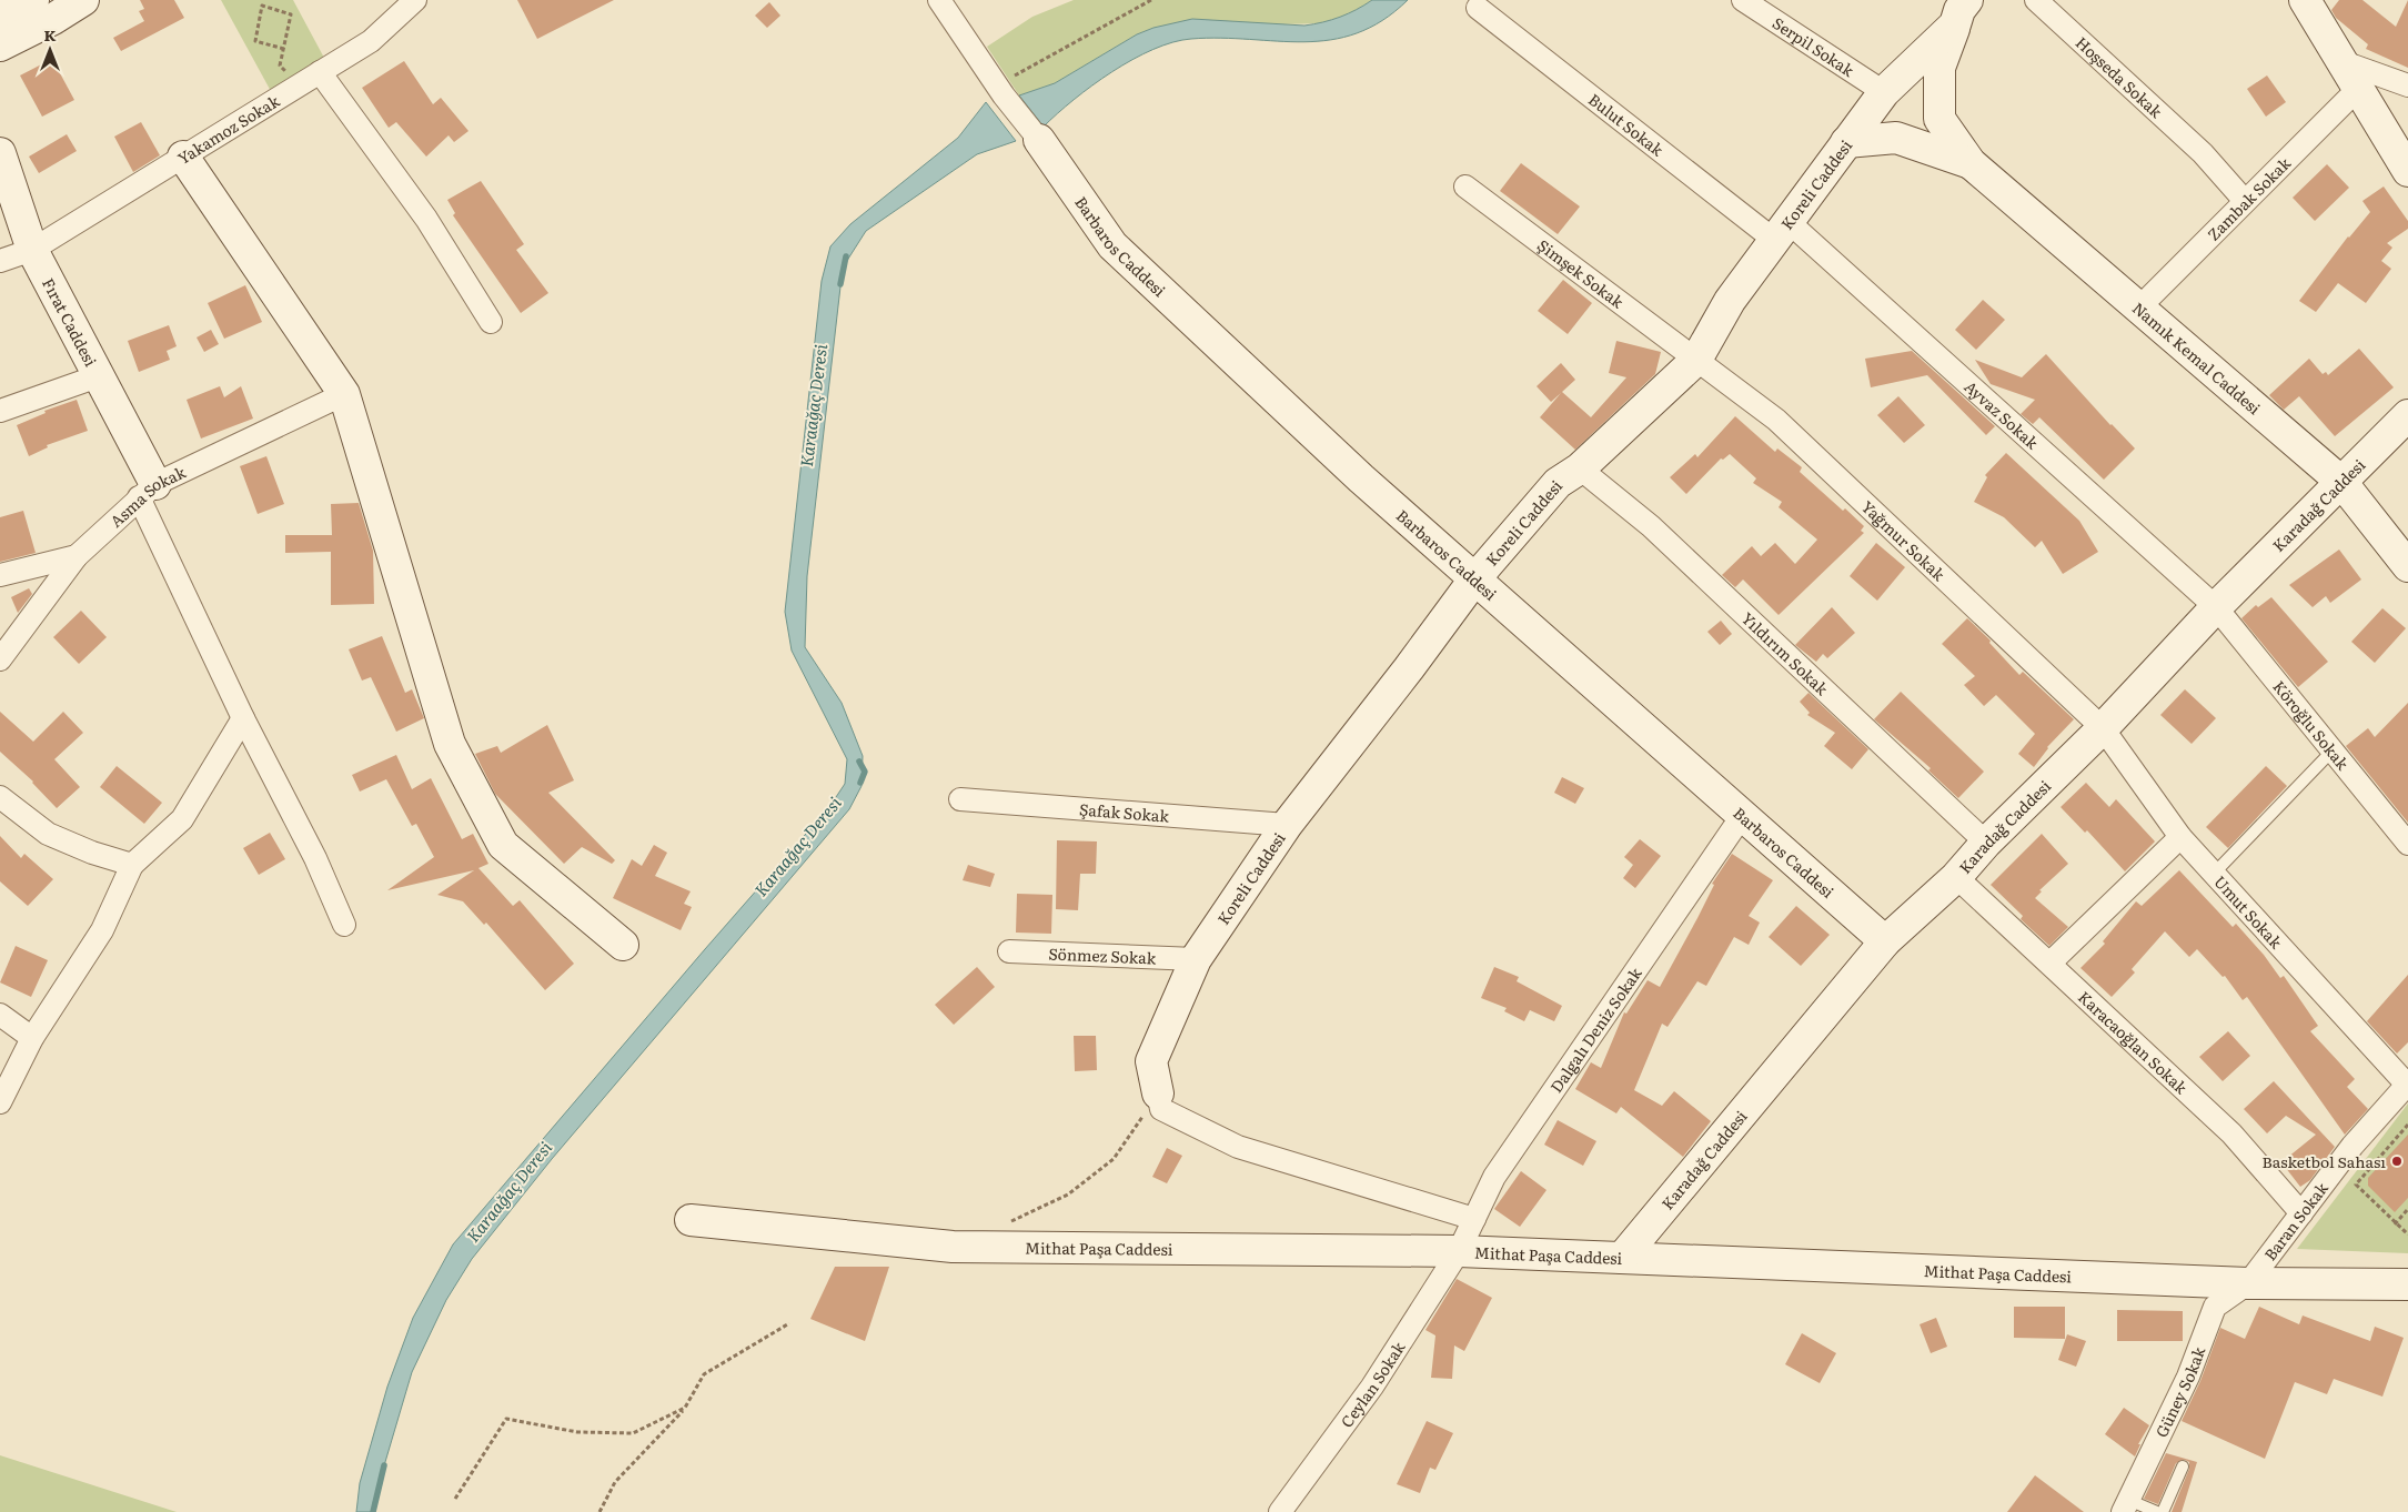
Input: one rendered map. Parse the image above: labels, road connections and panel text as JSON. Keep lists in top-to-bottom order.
{
  "streets": {
    "street": [
      "Serpil Sokak",
      "Hoşseda Sokak",
      "Bulut Sokak",
      "Yakamoz Sokak",
      "Koreli Caddesi",
      "Zambak Sokak",
      "Barbaros Caddesi",
      "Şimşek Sokak",
      "Fırat Caddesi",
      "Namık Kemal Caddesi",
      "Ayvaz Sokak",
      "Asma Sokak",
      "Karadağ Caddesi",
      "Yağmur Sokak",
      "Yıldırım Sokak",
      "Köroğlu Sokak",
      "Şafak Sokak",
      "Umut Sokak",
      "Sönmez Sokak",
      "Dalgalı Deniz Sokak",
      "Karacaoğlan Sokak",
      "Baran Sokak",
      "Mithat Paşa Caddesi",
      "Ceylan Sokak",
      "Güney Sokak"
    ]
  },
  "crossings": [
    ["Serpil Sokak", "Koreli Caddesi"],
    ["Hoşseda Sokak", "Zambak Sokak"],
    ["Bulut Sokak", "Koreli Caddesi"],
    ["Bulut Sokak", "Ayvaz Sokak"],
    ["Yakamoz Sokak", "Fırat Caddesi"],
    ["Koreli Caddesi", "Barbaros Caddesi"],
    ["Koreli Caddesi", "Şimşek Sokak"],
    ["Koreli Caddesi", "Ayvaz Sokak"],
    ["Koreli Caddesi", "Yağmur Sokak"],
    ["Koreli Caddesi", "Yıldırım Sokak"],
    ["Koreli Caddesi", "Şafak Sokak"],
    ["Koreli Caddesi", "Sönmez Sokak"],
    ["Zambak Sokak", "Namık Kemal Caddesi"],
    ["Barbaros Caddesi", "Karadağ Caddesi"],
    ["Barbaros Caddesi", "Dalgalı Deniz Sokak"],
    ["Şimşek Sokak", "Yağmur Sokak"],
    ["Fırat Caddesi", "Asma Sokak"],
    ["Namık Kemal Caddesi", "Karadağ Caddesi"],
    ["Ayvaz Sokak", "Karadağ Caddesi"],
    ["Ayvaz Sokak", "Köroğlu Sokak"],
    ["Karadağ Caddesi", "Yağmur Sokak"],
    ["Karadağ Caddesi", "Yıldırım Sokak"],
    ["Karadağ Caddesi", "Köroğlu Sokak"],
    ["Karadağ Caddesi", "Umut Sokak"],
    ["Karadağ Caddesi", "Karacaoğlan Sokak"],
    ["Karadağ Caddesi", "Mithat Paşa Caddesi"],
    ["Yağmur Sokak", "Umut Sokak"],
    ["Umut Sokak", "Baran Sokak"],
    ["Dalgalı Deniz Sokak", "Mithat Paşa Caddesi"],
    ["Dalgalı Deniz Sokak", "Ceylan Sokak"],
    ["Karacaoğlan Sokak", "Baran Sokak"],
    ["Baran Sokak", "Mithat Paşa Caddesi"],
    ["Baran Sokak", "Güney Sokak"],
    ["Mithat Paşa Caddesi", "Ceylan Sokak"],
    ["Mithat Paşa Caddesi", "Güney Sokak"]
  ],
  "water": ["Karaağaç Deresi"],
  "places": ["Basketbol Sahası"],
  "north": "top"
}
